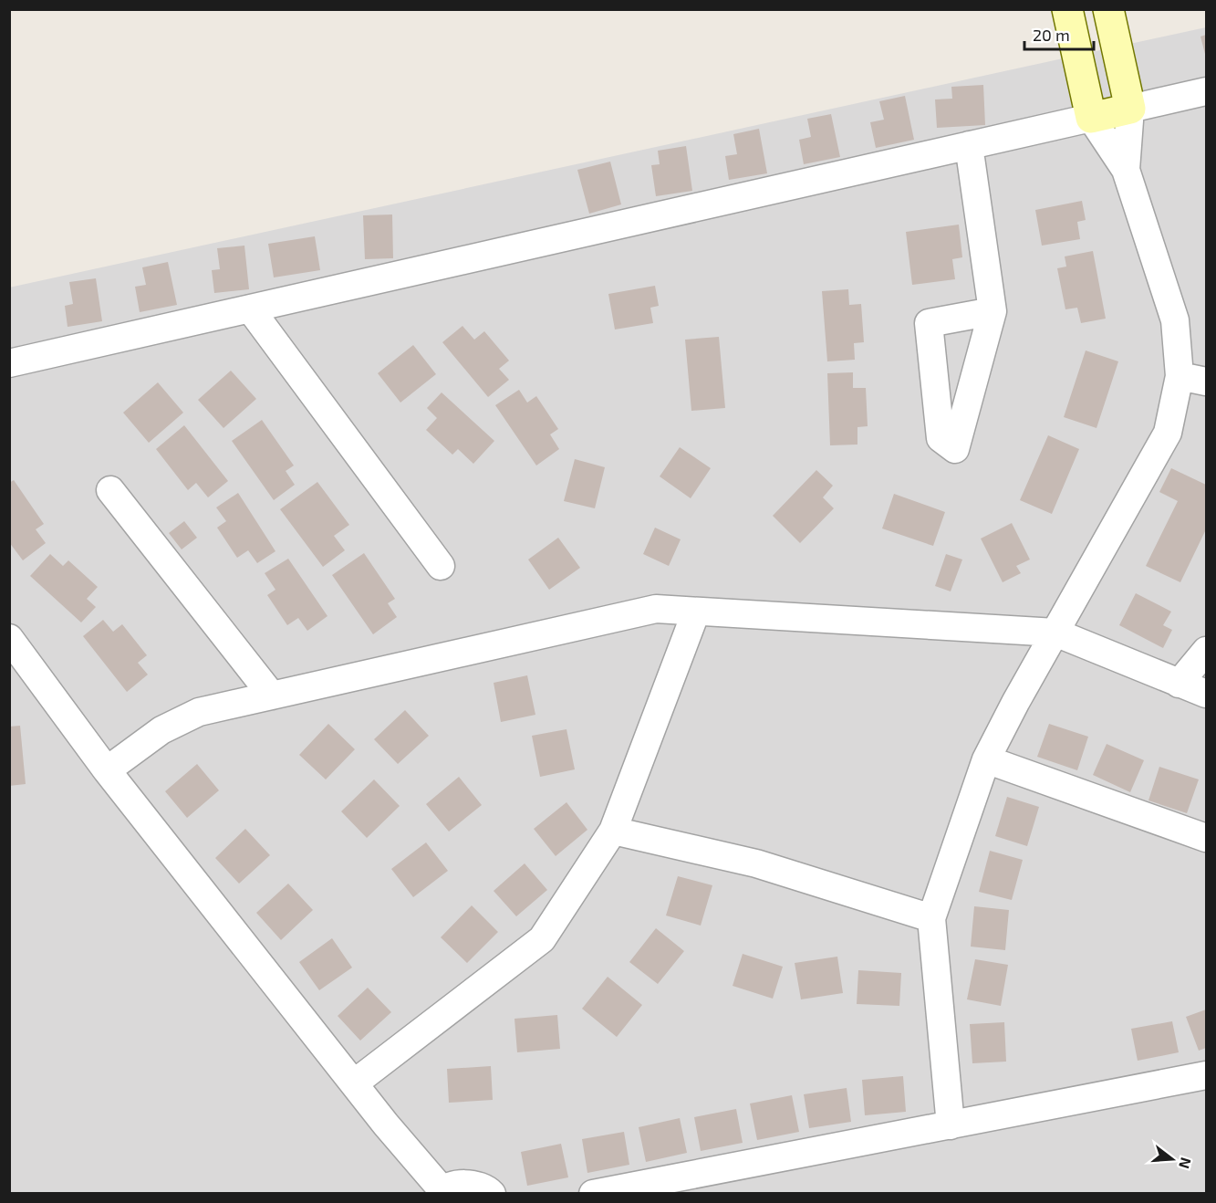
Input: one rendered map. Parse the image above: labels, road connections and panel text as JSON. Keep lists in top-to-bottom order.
{
  "scale_bar": "20 m",
  "north": "right"
}
